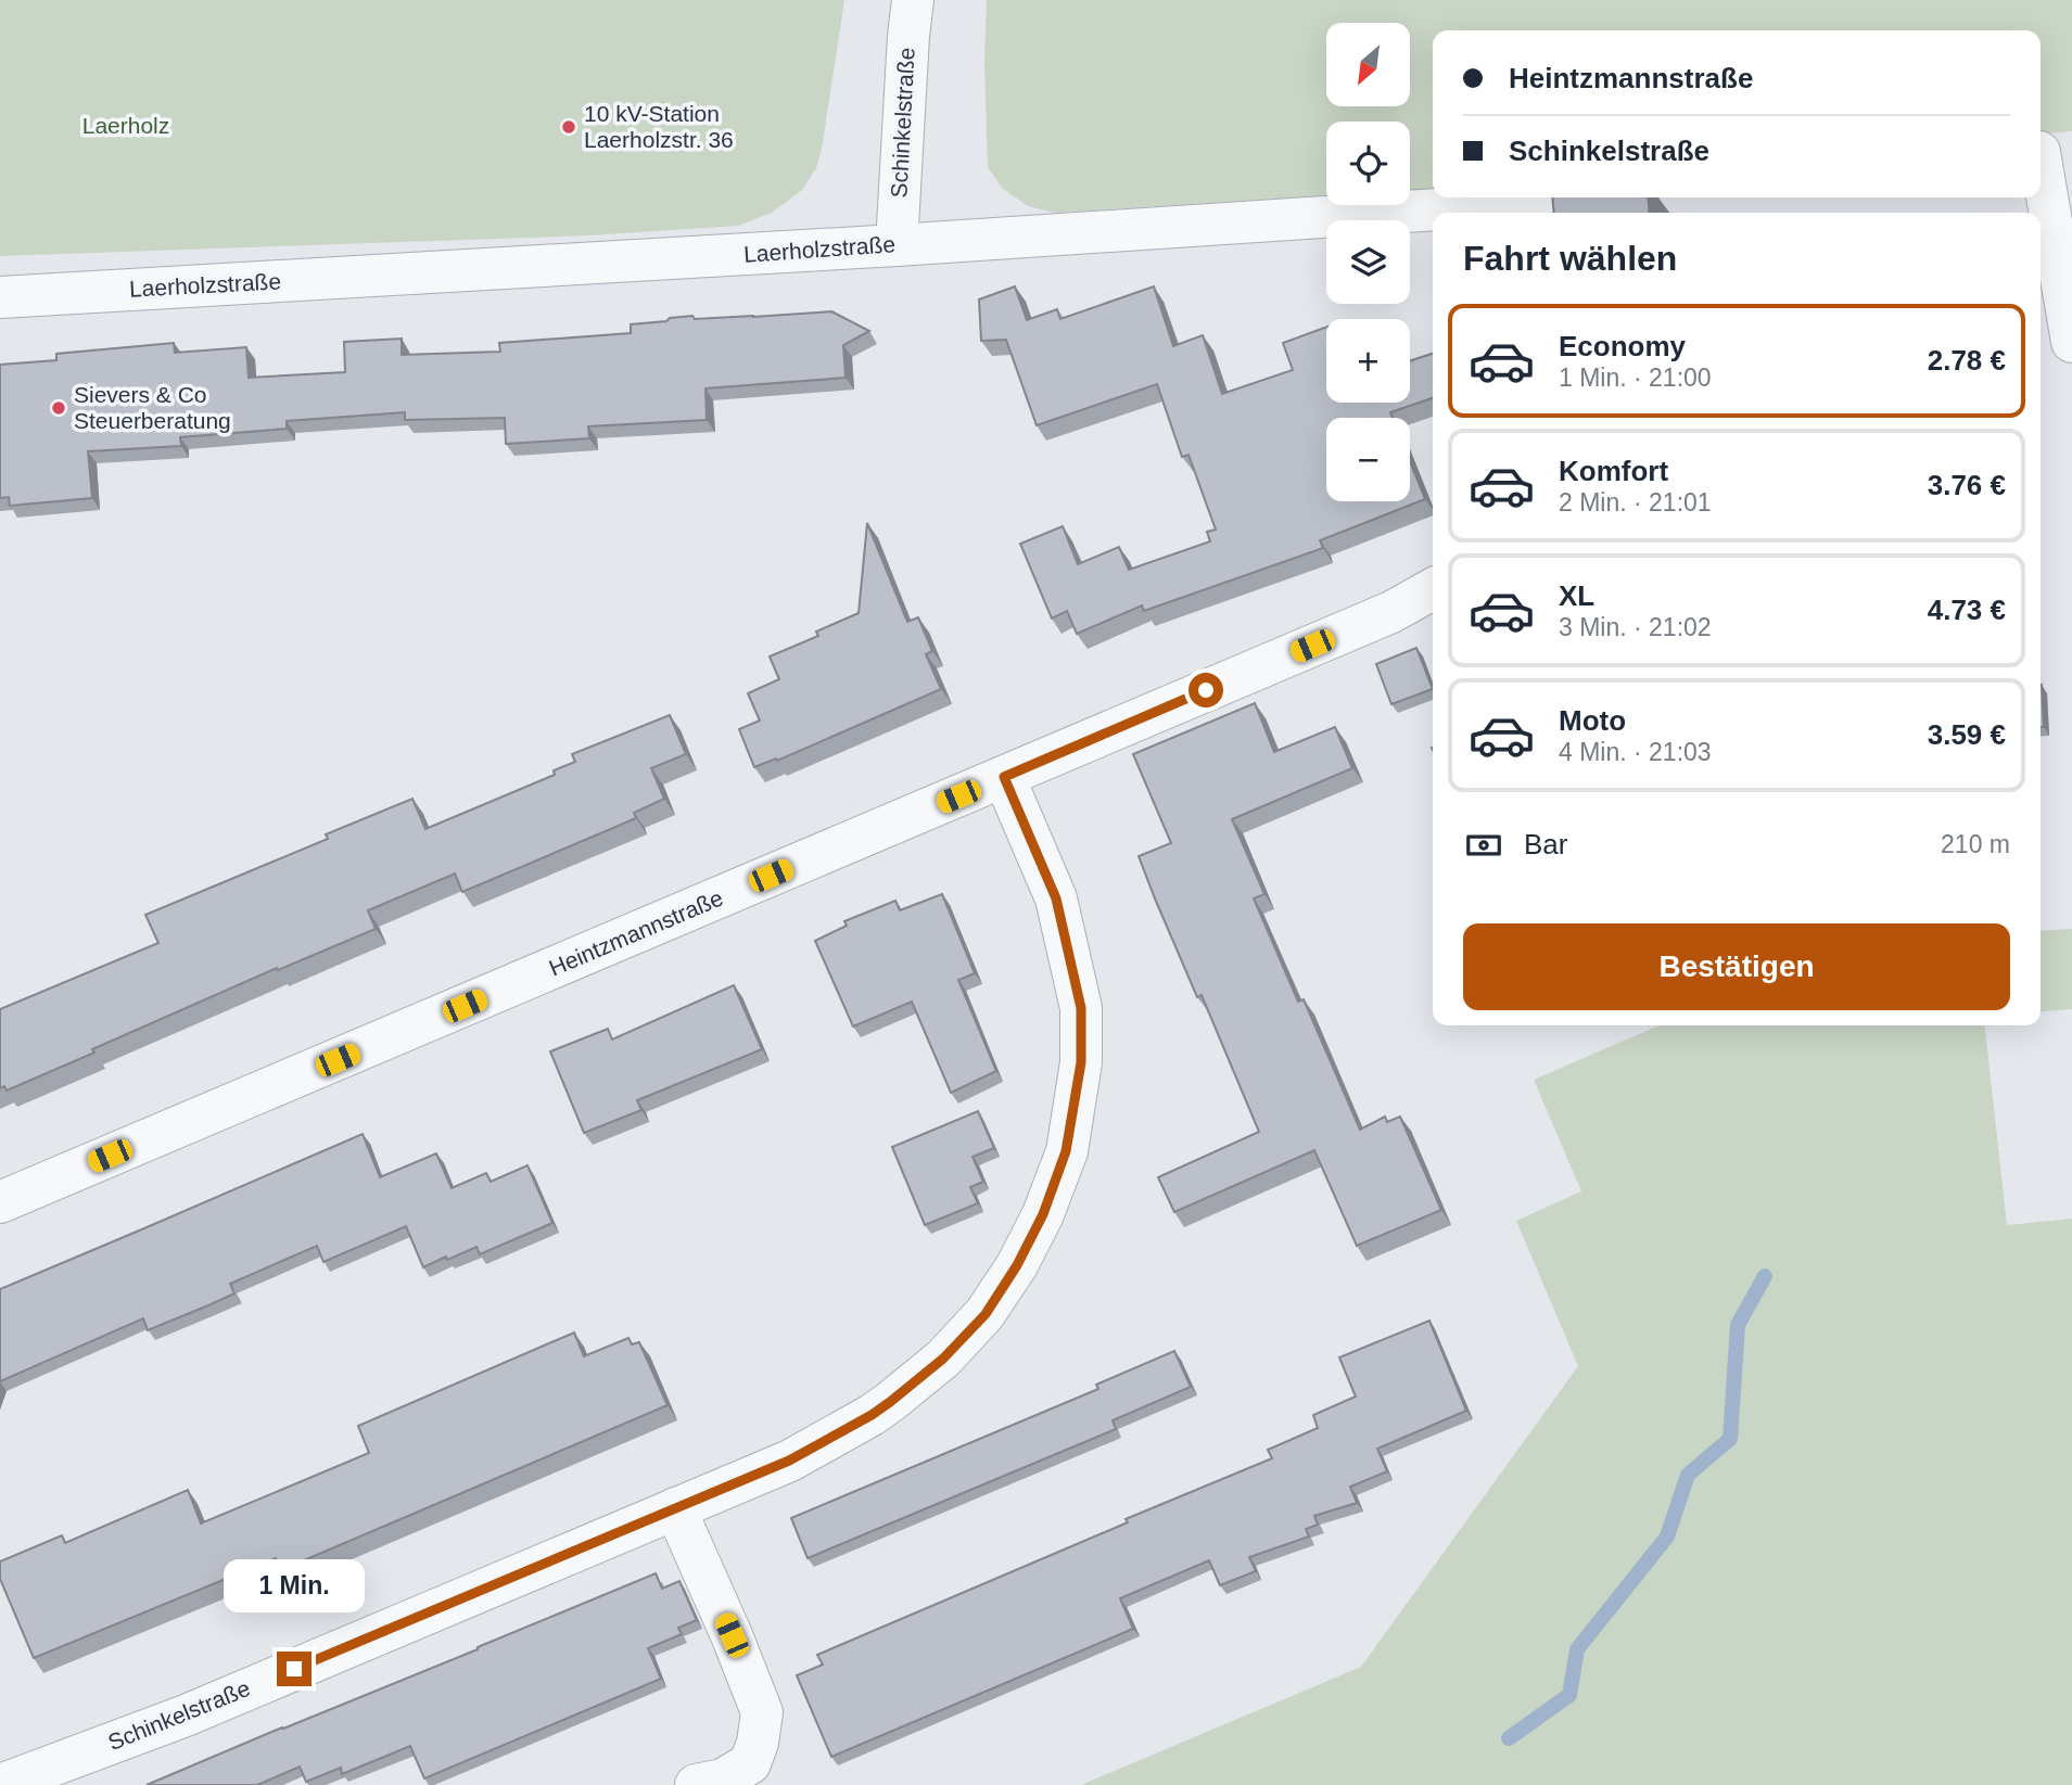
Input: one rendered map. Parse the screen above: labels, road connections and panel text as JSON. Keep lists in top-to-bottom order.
{
  "streets": {
    "street": ["Schinkelstraße", "Laerholzstraße", "Heintzmannstraße"]
  },
  "crossings": [
    ["Schinkelstraße", "Laerholzstraße"],
    ["Schinkelstraße", "Heintzmannstraße"]
  ],
  "parks": ["Laerholz"],
  "places": ["10 kV-Station Laerholzstr. 36", "Sievers & Co Steuerberatung"],
  "north": "bottom left",
  "page": {
    "map_buttons": ["+", "−"],
    "banner": ["Heintzmannstraße", "Schinkelstraße"],
    "heading": "Fahrt wählen",
    "list": [
      {
        "name": "Economy",
        "note": "1 Min. · 21:00",
        "value": "2.78 €"
      },
      {
        "name": "Komfort",
        "note": "2 Min. · 21:01",
        "value": "3.76 €"
      },
      {
        "name": "XL",
        "note": "3 Min. · 21:02",
        "value": "4.73 €"
      },
      {
        "name": "Moto",
        "note": "4 Min. · 21:03",
        "value": "3.59 €"
      }
    ],
    "pay": ["Bar", "210 m"],
    "buttons": "Bestätigen",
    "bubble": "1 Min."
  }
}
